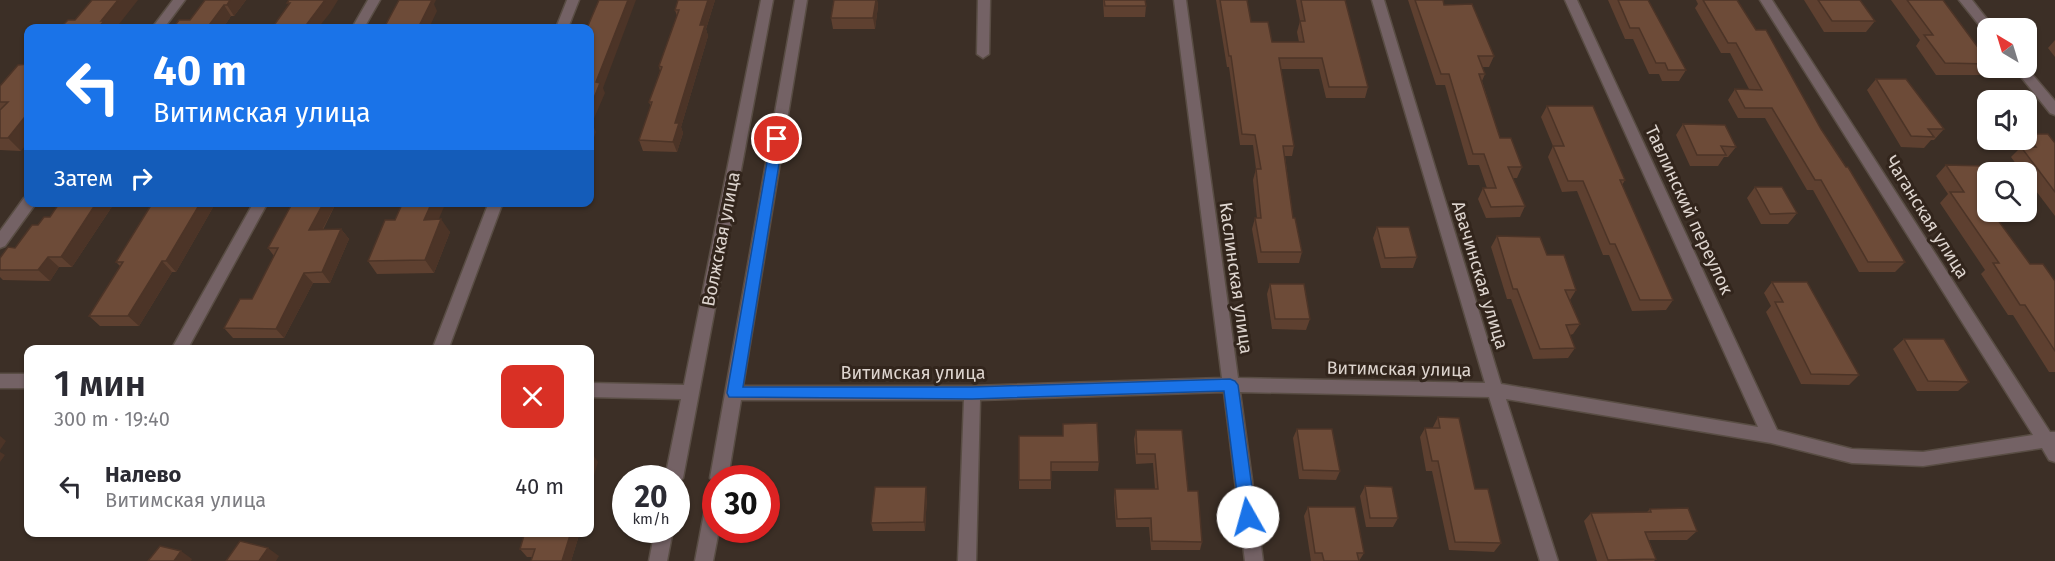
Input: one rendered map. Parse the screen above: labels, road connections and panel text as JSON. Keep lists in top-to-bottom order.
{
  "streets": {
    "street": [
      "Тавлинский переулок",
      "Чаганская улица",
      "Волжская улица",
      "Авачинская улица",
      "Каслинская улица",
      "Витимская улица"
    ]
  },
  "crossings": [
    ["Тавлинский переулок", "Витимская улица"],
    ["Чаганская улица", "Витимская улица"],
    ["Волжская улица", "Витимская улица"],
    ["Авачинская улица", "Витимская улица"],
    ["Каслинская улица", "Витимская улица"]
  ],
  "north": "top left",
  "page": {
    "turn": ["40 m", "Витимская улица"],
    "then": "Затем",
    "heading": ["1 мин", "300 m · 19:40"],
    "list": [
      {
        "name": "Налево",
        "note": "Витимская улица",
        "value": "40 m"
      }
    ],
    "speed": "20 km/h",
    "limit": "30"
  }
}
